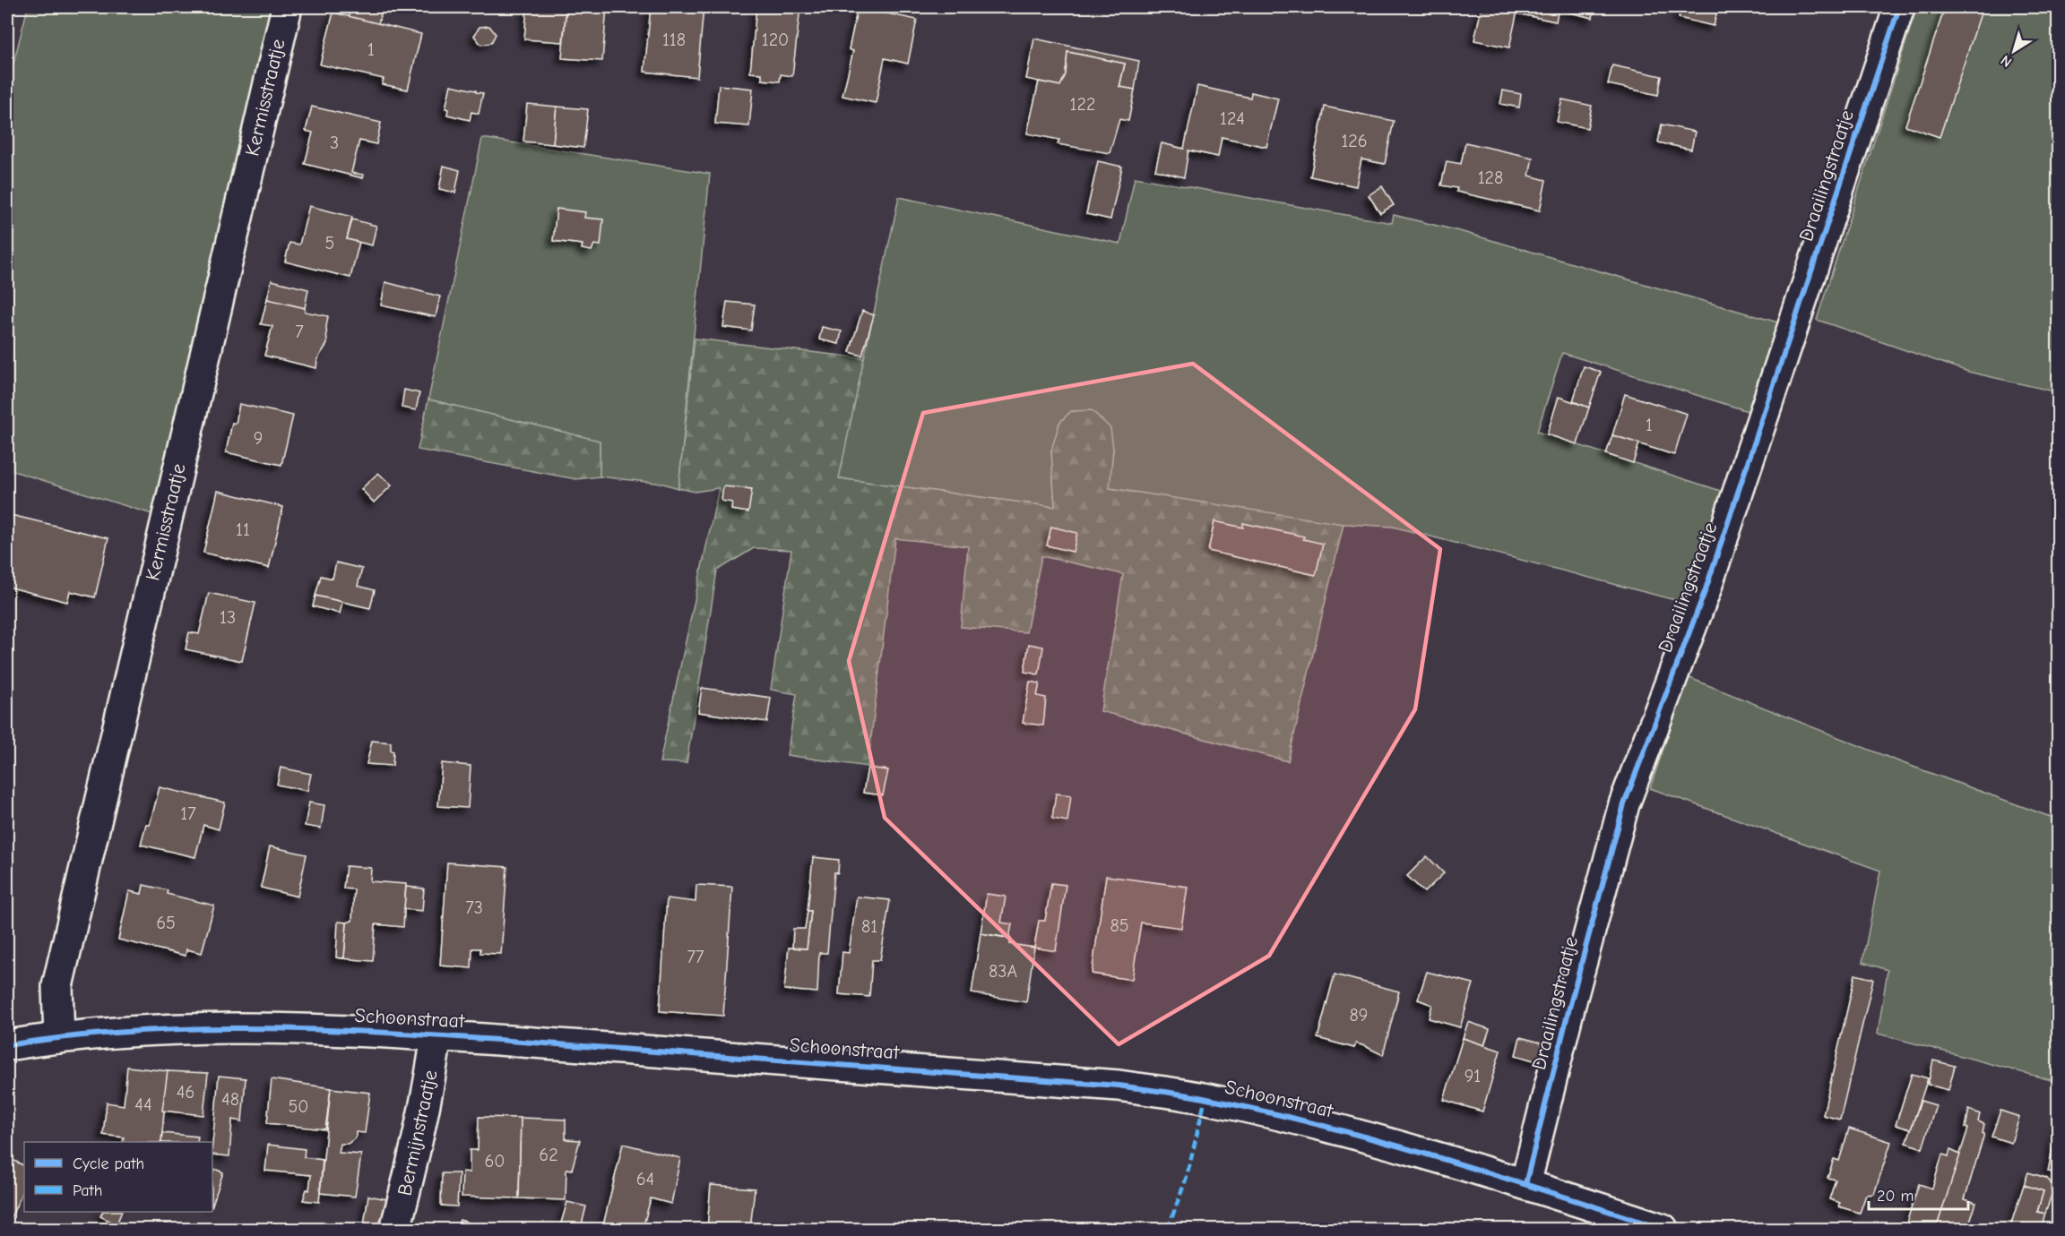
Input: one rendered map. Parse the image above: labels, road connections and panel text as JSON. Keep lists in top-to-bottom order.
{
  "streets": {
    "street": [
      "Kermisstraatje",
      "Draailingstraatje",
      "Schoonstraat",
      "Bermijnstraatje"
    ]
  },
  "crossings": [
    ["Kermisstraatje", "Schoonstraat"],
    ["Draailingstraatje", "Schoonstraat"],
    ["Schoonstraat", "Bermijnstraatje"]
  ],
  "house_numbers": [
    "118",
    "120",
    "1",
    "122",
    "124",
    "126",
    "3",
    "128",
    "5",
    "7",
    "1",
    "9",
    "11",
    "13",
    "17",
    "73",
    "65",
    "85",
    "81",
    "77",
    "83A",
    "89",
    "91",
    "46",
    "48",
    "44",
    "50",
    "62",
    "60",
    "64"
  ],
  "legend": ["Cycle path", "Path"],
  "scale_bar": "20 m",
  "north": "bottom left"
}
